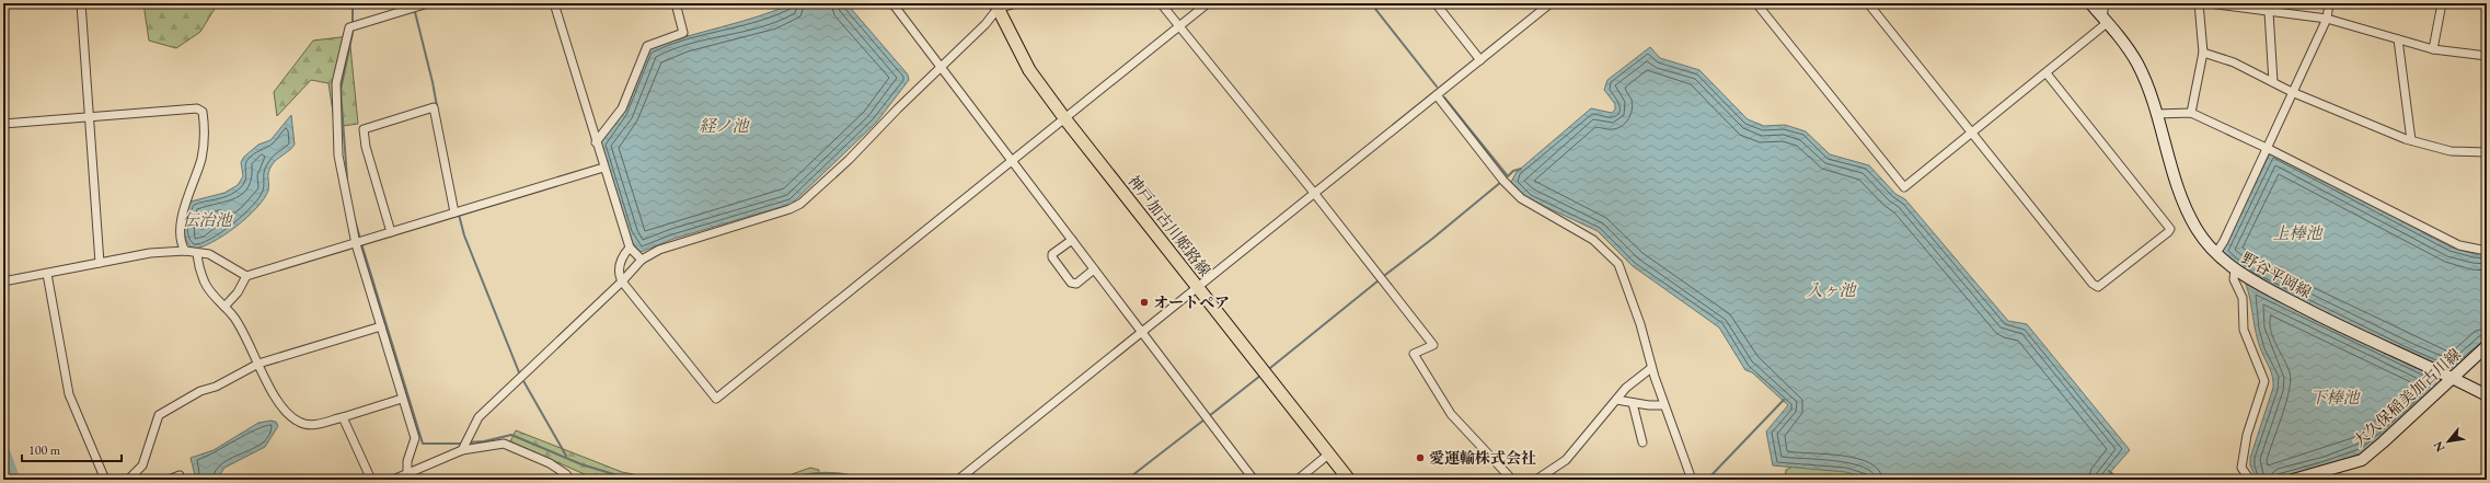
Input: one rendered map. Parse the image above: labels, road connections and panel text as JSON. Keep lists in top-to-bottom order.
{
  "streets": {
    "main road": ["神戸加古川姫路線", "野谷平岡線", "大久保稲美加古川線"]
  },
  "crossings": [
    ["野谷平岡線", "大久保稲美加古川線"]
  ],
  "water": [
    "経ノ池",
    "伝治池",
    "上棒池",
    "入ヶ池",
    "下棒池"
  ],
  "places": ["オートペア", "愛運輸株式会社"],
  "scale_bar": "100 m",
  "north": "bottom left"
}
